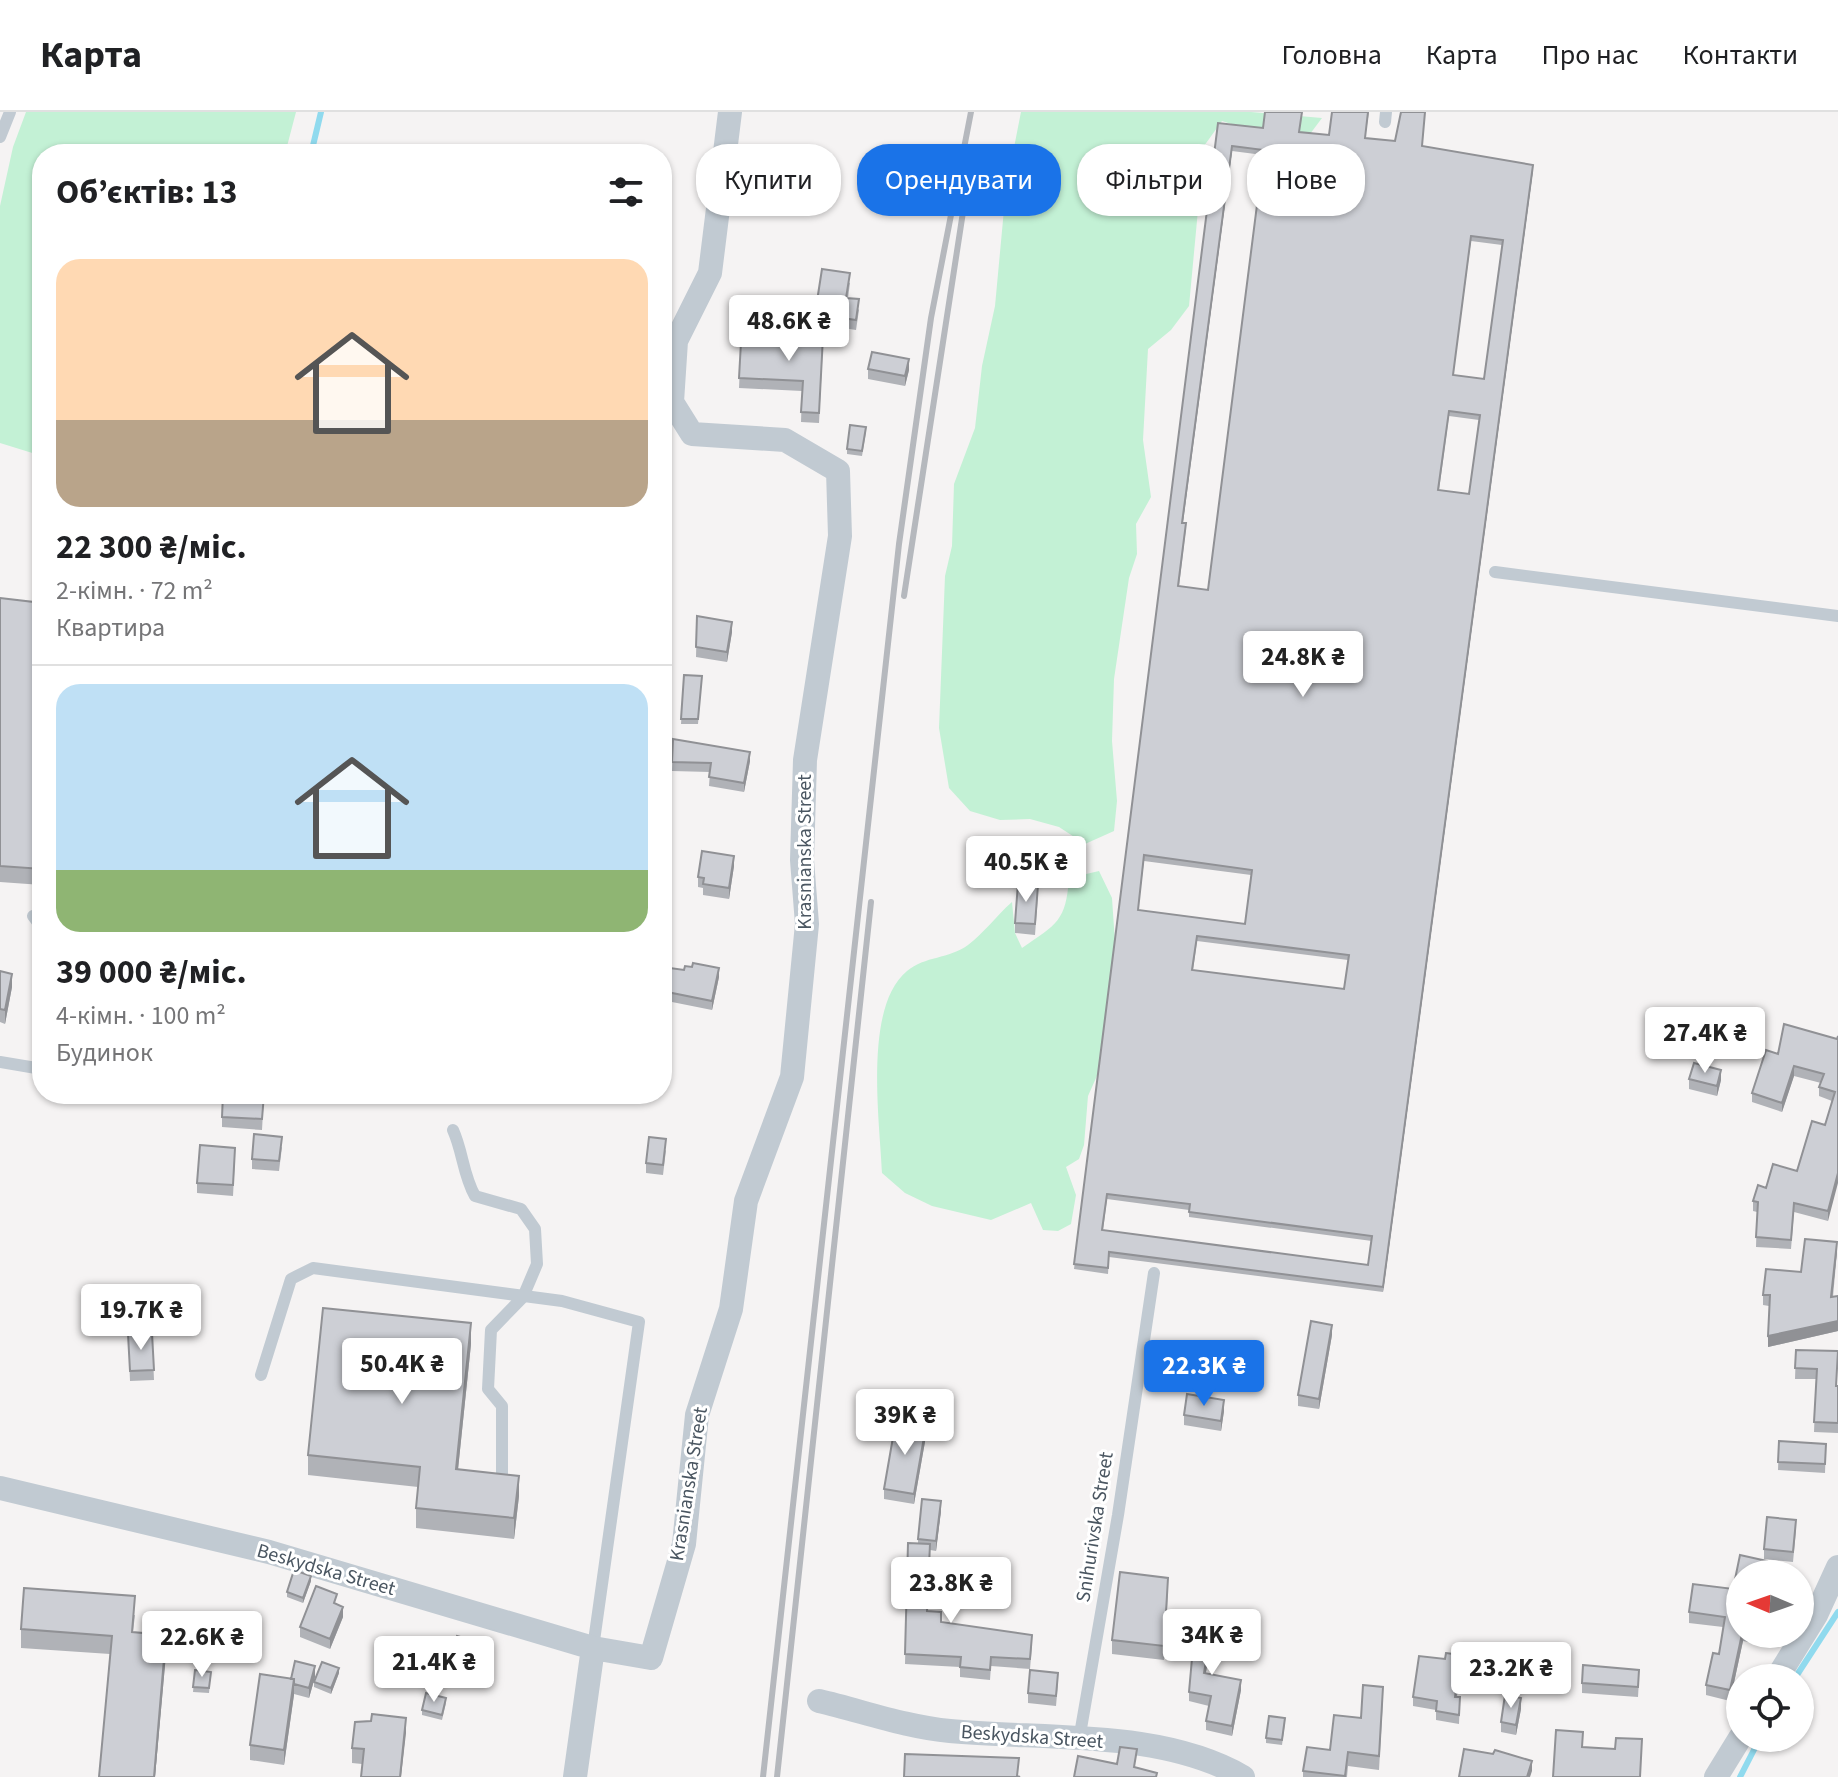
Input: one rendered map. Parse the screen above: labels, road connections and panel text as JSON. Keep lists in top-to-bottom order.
{
  "streets": {
    "street": ["Krasnianska Street", "Beskydska Street"],
    "lane": ["Snihurivska Street"]
  },
  "crossings": [
    ["Krasnianska Street", "Beskydska Street"],
    ["Snihurivska Street", "Beskydska Street"]
  ],
  "north": "left",
  "page": {
    "header": "Карта",
    "nav": [
      "Головна",
      "Карта",
      "Про нас",
      "Контакти"
    ],
    "chip": [
      "Купити",
      "Орендувати",
      "Фільтри",
      "Нове"
    ],
    "heading": "Об’єктів: 13",
    "list": [
      {
        "name": "22 300 ₴/міс.",
        "note": "2-кімн. · 72 m² · Квартира"
      },
      {
        "name": "39 000 ₴/міс.",
        "note": "4-кімн. · 100 m² · Будинок"
      }
    ],
    "price": [
      "48.6K ₴",
      "24.8K ₴",
      "40.5K ₴",
      "27.4K ₴",
      "19.7K ₴",
      "50.4K ₴",
      "22.3K ₴",
      "39K ₴",
      "23.8K ₴",
      "34K ₴",
      "22.6K ₴",
      "21.4K ₴",
      "23.2K ₴"
    ]
  }
}
